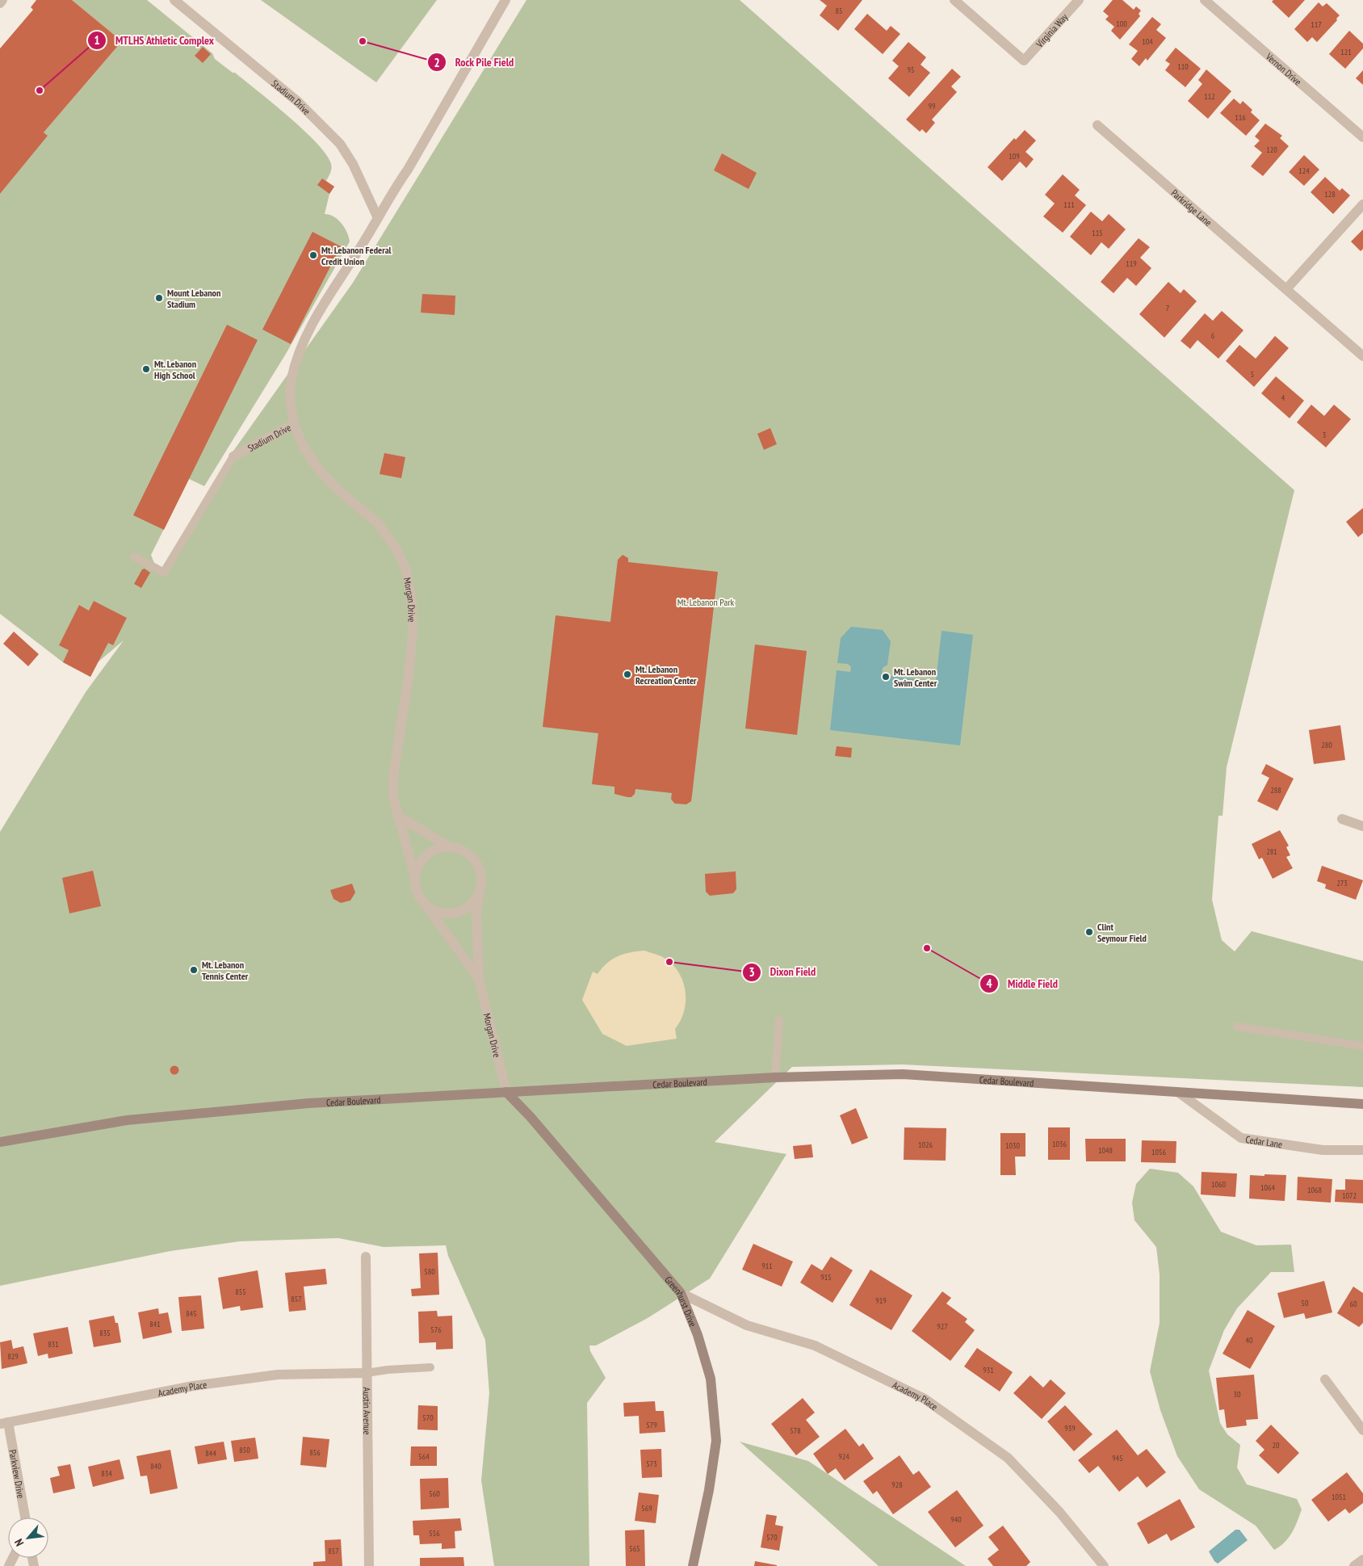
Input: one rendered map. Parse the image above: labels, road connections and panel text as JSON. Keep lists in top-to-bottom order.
{
  "streets": {
    "street": [
      "Virginia Way",
      "Vernon Drive",
      "Stadium Drive",
      "Parkridge Lane",
      "Morgan Drive",
      "Cedar Boulevard",
      "Cedar Lane",
      "Greenhurst Drive",
      "Academy Place",
      "Austin Avenue",
      "Parkview Drive"
    ]
  },
  "crossings": [
    ["Stadium Drive", "Morgan Drive"],
    ["Morgan Drive", "Cedar Boulevard"],
    ["Morgan Drive", "Greenhurst Drive"],
    ["Cedar Boulevard", "Cedar Lane"],
    ["Cedar Boulevard", "Greenhurst Drive"],
    ["Greenhurst Drive", "Academy Place"],
    ["Academy Place", "Austin Avenue"],
    ["Academy Place", "Parkview Drive"]
  ],
  "parks": ["Mt. Lebanon Park"],
  "places": [
    "Rock Pile Field",
    "MTLHS Athletic Complex",
    "Mt. Lebanon Federal Credit Union",
    "Mount Lebanon Stadium",
    "Mt. Lebanon High School",
    "Mt. Lebanon Recreation Center",
    "Mt. Lebanon Swim Center",
    "Clint Seymour Field",
    "Middle Field",
    "Dixon Field",
    "Mt. Lebanon Tennis Center"
  ],
  "house_numbers": [
    "85",
    "100",
    "117",
    "104",
    "121",
    "110",
    "95",
    "112",
    "99",
    "116",
    "120",
    "109",
    "124",
    "128",
    "111",
    "115",
    "119",
    "7",
    "6",
    "5",
    "4",
    "3",
    "280",
    "288",
    "281",
    "273",
    "1036",
    "1026",
    "1030",
    "1048",
    "1056",
    "1060",
    "1064",
    "1068",
    "1072",
    "911",
    "580",
    "915",
    "855",
    "857",
    "919",
    "50",
    "60",
    "845",
    "841",
    "927",
    "576",
    "835",
    "40",
    "831",
    "829",
    "931",
    "30",
    "570",
    "579",
    "939",
    "578",
    "20",
    "850",
    "856",
    "844",
    "564",
    "924",
    "945",
    "573",
    "840",
    "834",
    "928",
    "560",
    "1051",
    "569",
    "940",
    "556",
    "570",
    "565",
    "857"
  ],
  "north": "bottom left"
}
